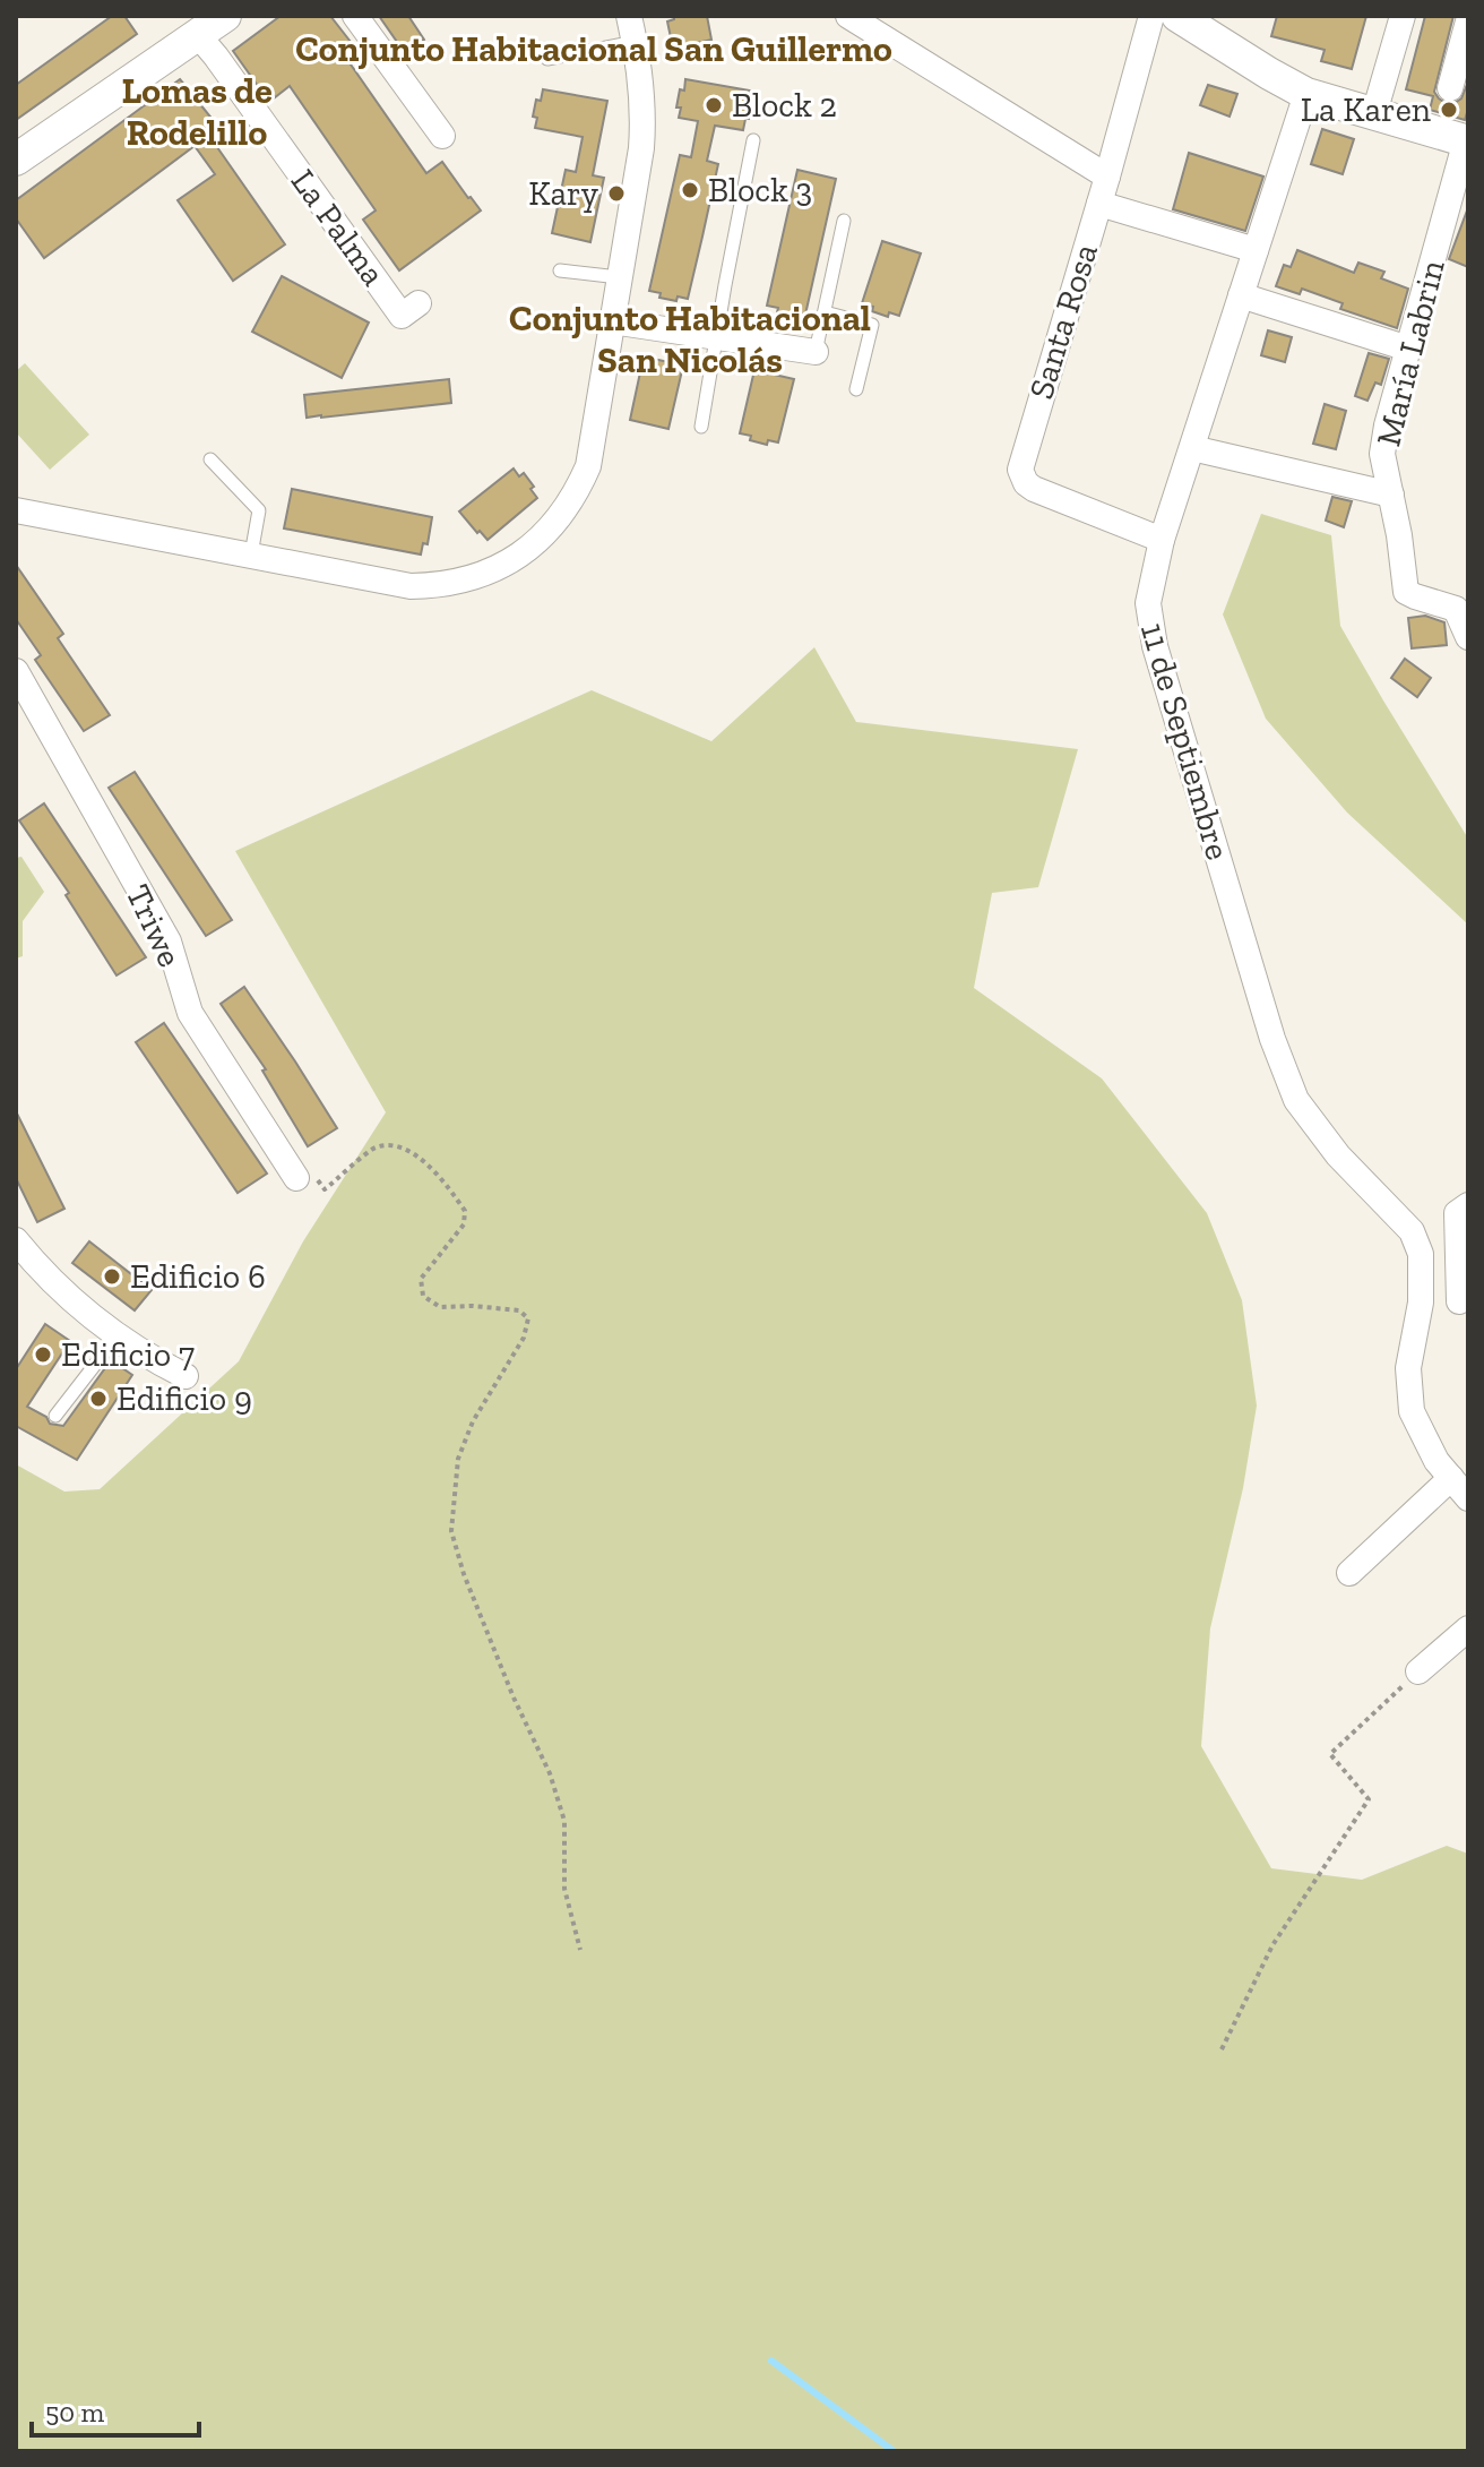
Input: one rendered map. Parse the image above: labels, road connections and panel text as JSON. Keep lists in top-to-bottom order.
{
  "streets": {
    "street": [
      "La Palma",
      "Santa Rosa",
      "María Labrin",
      "11 de Septiembre",
      "Triwe"
    ]
  },
  "crossings": [
    ["Santa Rosa", "11 de Septiembre"]
  ],
  "districts": ["Conjunto Habitacional San Guillermo", "Lomas de Rodelillo", "Conjunto Habitacional San Nicolás"],
  "places": [
    "Block 2",
    "La Karen",
    "Block 3",
    "Kary",
    "Edificio 6",
    "Edificio 7",
    "Edificio 9"
  ],
  "scale_bar": "50 m"
}
